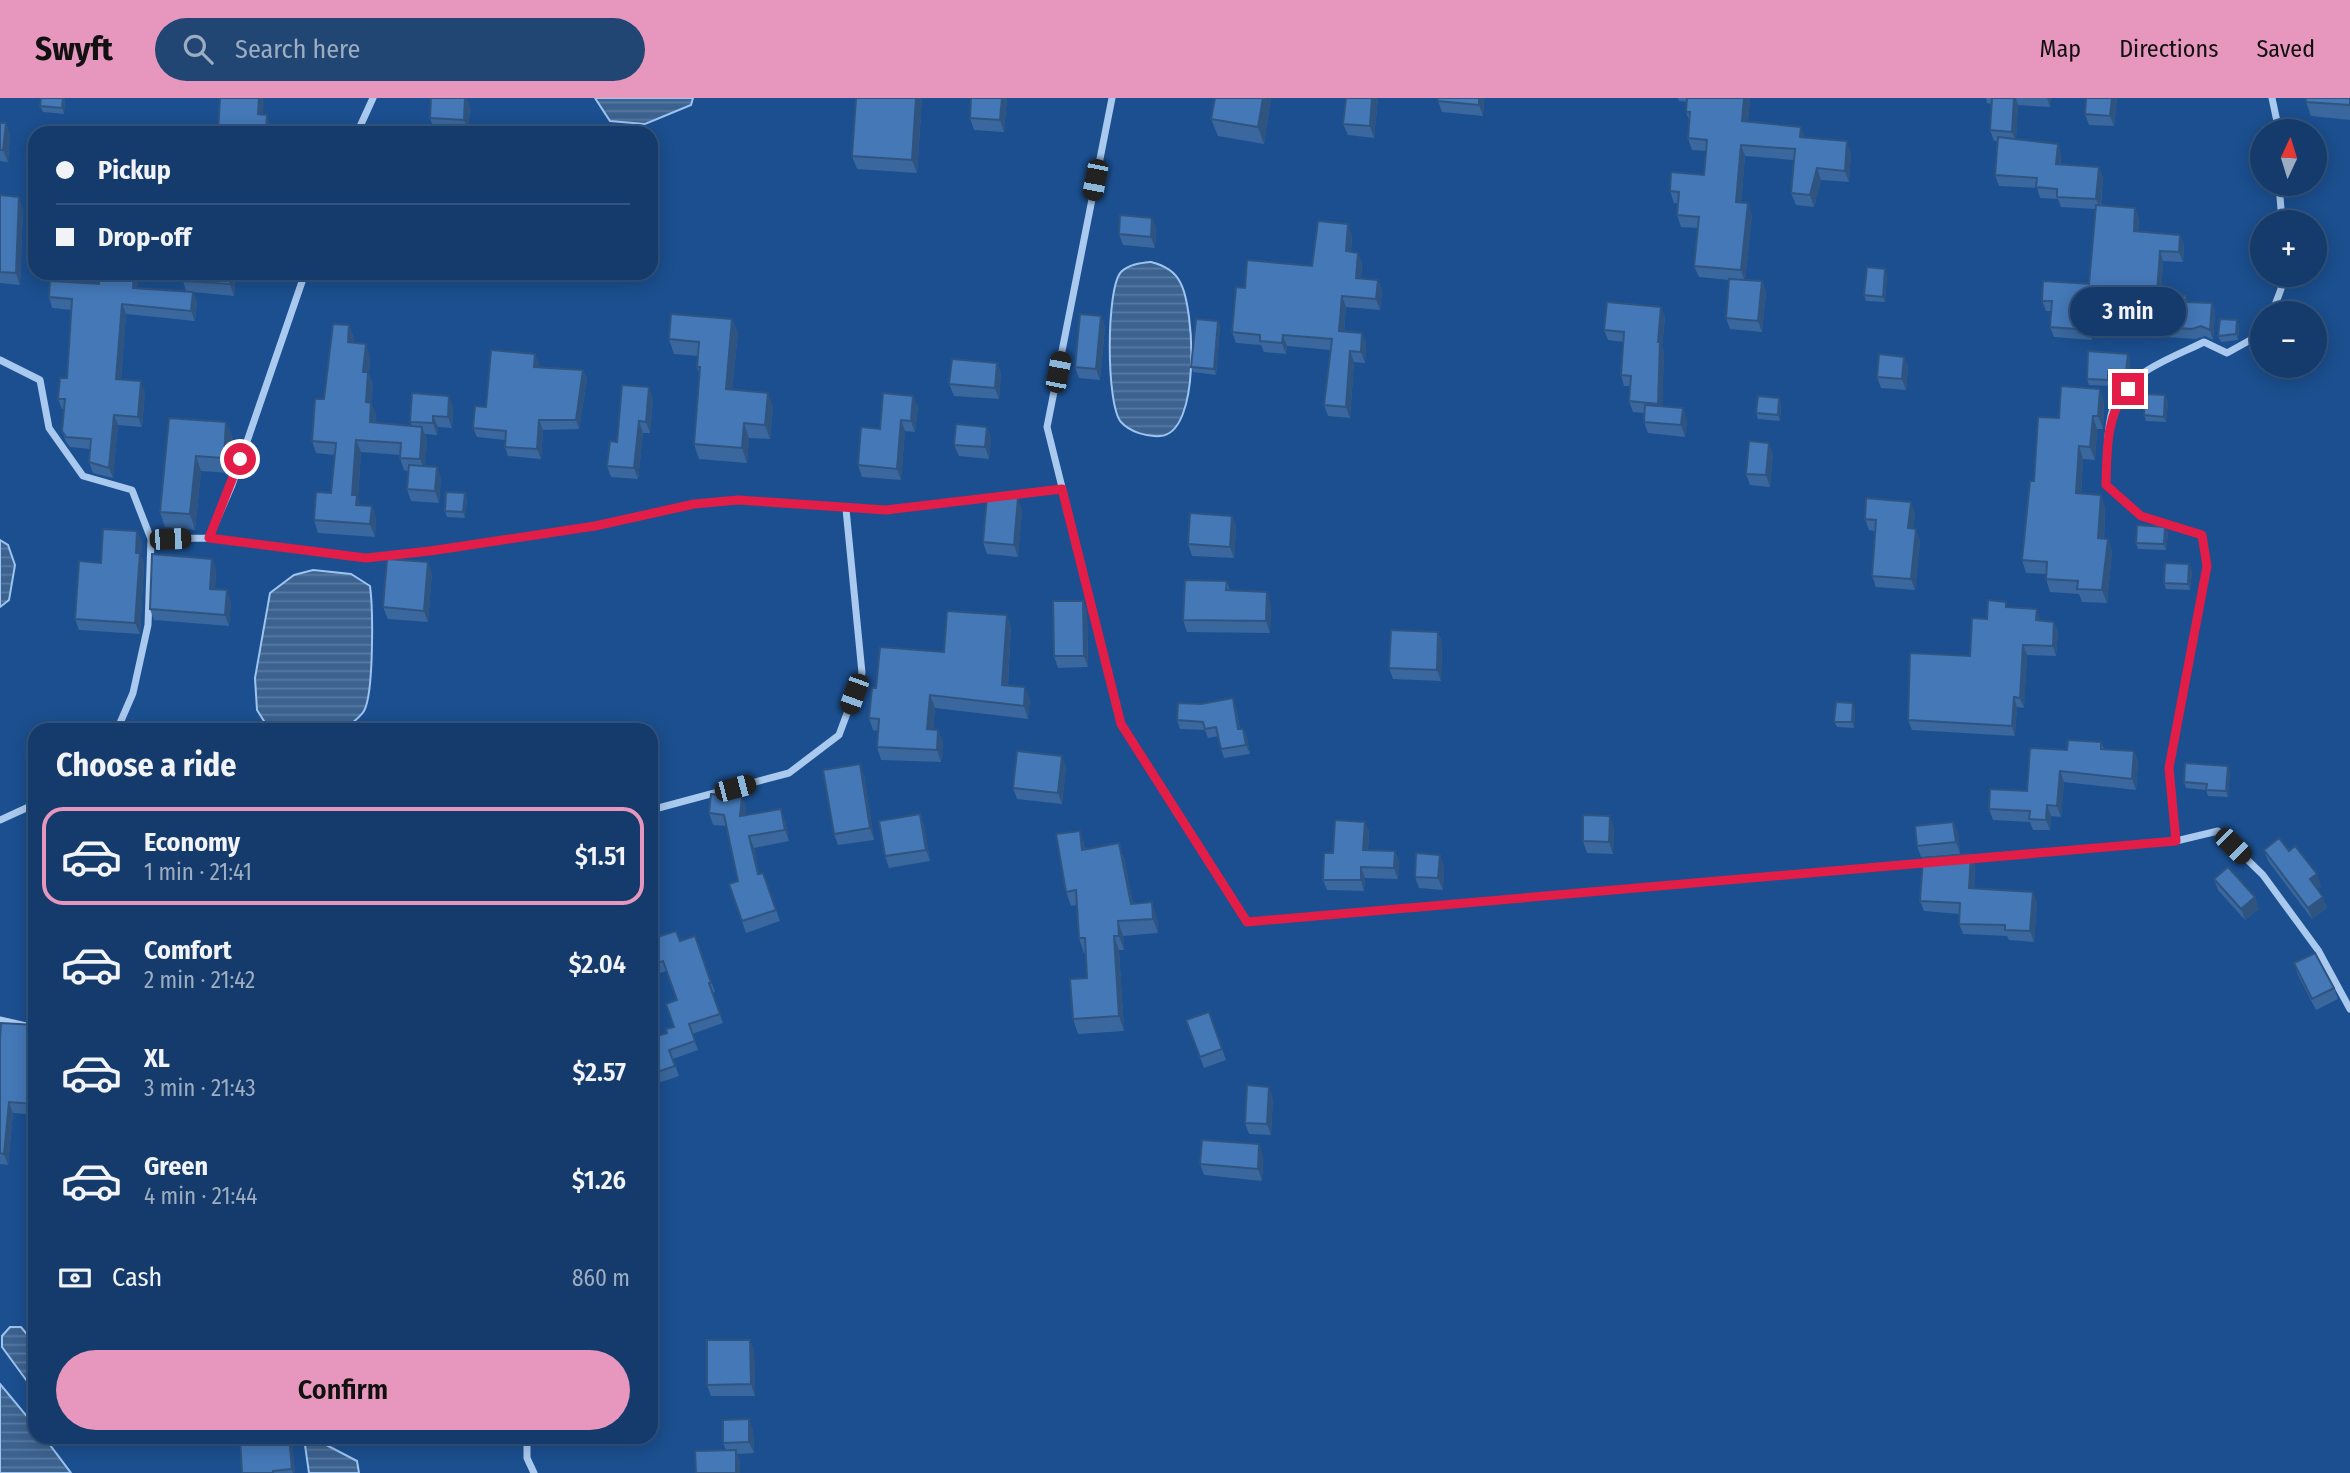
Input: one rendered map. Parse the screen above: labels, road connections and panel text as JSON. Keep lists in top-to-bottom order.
{
  "north": "top",
  "page": {
    "header": "Swyft",
    "search": "Search here",
    "nav": ["Map", "Directions", "Saved"],
    "map_buttons": ["+", "−"],
    "banner": ["Pickup", "Drop-off"],
    "bubble": "3 min",
    "heading": "Choose a ride",
    "list": [
      {
        "name": "Economy",
        "note": "1 min · 21:41",
        "value": "$1.51"
      },
      {
        "name": "Comfort",
        "note": "2 min · 21:42",
        "value": "$2.04"
      },
      {
        "name": "XL",
        "note": "3 min · 21:43",
        "value": "$2.57"
      },
      {
        "name": "Green",
        "note": "4 min · 21:44",
        "value": "$1.26"
      }
    ],
    "pay": ["Cash", "860 m"],
    "buttons": "Confirm"
  }
}
